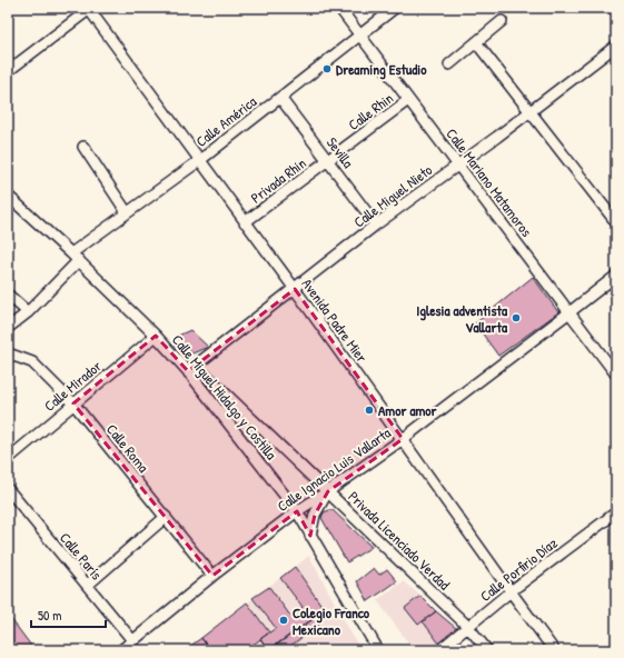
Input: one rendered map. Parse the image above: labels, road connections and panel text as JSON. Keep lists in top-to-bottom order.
{
  "streets": {
    "street": [
      "Calle Rhin",
      "Calle América",
      "Sevilla",
      "Privada Rhin",
      "Calle Mariano Matamoros",
      "Calle Miguel Nieto",
      "Avenida Padre Mier",
      "Calle Mirador",
      "Calle Miguel Hidalgo y Costilla",
      "Calle Roma",
      "Calle Ignacio Luis Vallarta",
      "Privada Licenciado Verdad",
      "Calle París",
      "Calle Porfirio Díaz"
    ]
  },
  "crossings": [
    ["Calle Rhin", "Sevilla"],
    ["Calle Rhin", "Privada Rhin"],
    ["Calle Rhin", "Calle Mariano Matamoros"],
    ["Calle América", "Sevilla"],
    ["Calle América", "Calle Mariano Matamoros"],
    ["Calle América", "Avenida Padre Mier"],
    ["Calle América", "Calle Miguel Hidalgo y Costilla"],
    ["Sevilla", "Privada Rhin"],
    ["Sevilla", "Calle Miguel Nieto"],
    ["Privada Rhin", "Avenida Padre Mier"],
    ["Calle Mariano Matamoros", "Calle Miguel Nieto"],
    ["Calle Mariano Matamoros", "Calle Ignacio Luis Vallarta"],
    ["Calle Miguel Nieto", "Avenida Padre Mier"],
    ["Calle Miguel Nieto", "Calle Miguel Hidalgo y Costilla"],
    ["Calle Miguel Nieto", "Privada Licenciado Verdad"],
    ["Avenida Padre Mier", "Calle Ignacio Luis Vallarta"],
    ["Avenida Padre Mier", "Calle Porfirio Díaz"],
    ["Calle Mirador", "Calle Miguel Hidalgo y Costilla"],
    ["Calle Mirador", "Calle Roma"],
    ["Calle Miguel Hidalgo y Costilla", "Calle Ignacio Luis Vallarta"],
    ["Calle Miguel Hidalgo y Costilla", "Privada Licenciado Verdad"],
    ["Calle Roma", "Calle Ignacio Luis Vallarta"],
    ["Calle Ignacio Luis Vallarta", "Privada Licenciado Verdad"],
    ["Calle Ignacio Luis Vallarta", "Calle París"],
    ["Privada Licenciado Verdad", "Calle Porfirio Díaz"]
  ],
  "places": [
    "Dreaming Estudio",
    "Iglesia adventista Vallarta",
    "Amor amor",
    "Colegio Franco Mexicano"
  ],
  "scale_bar": "50 m"
}
